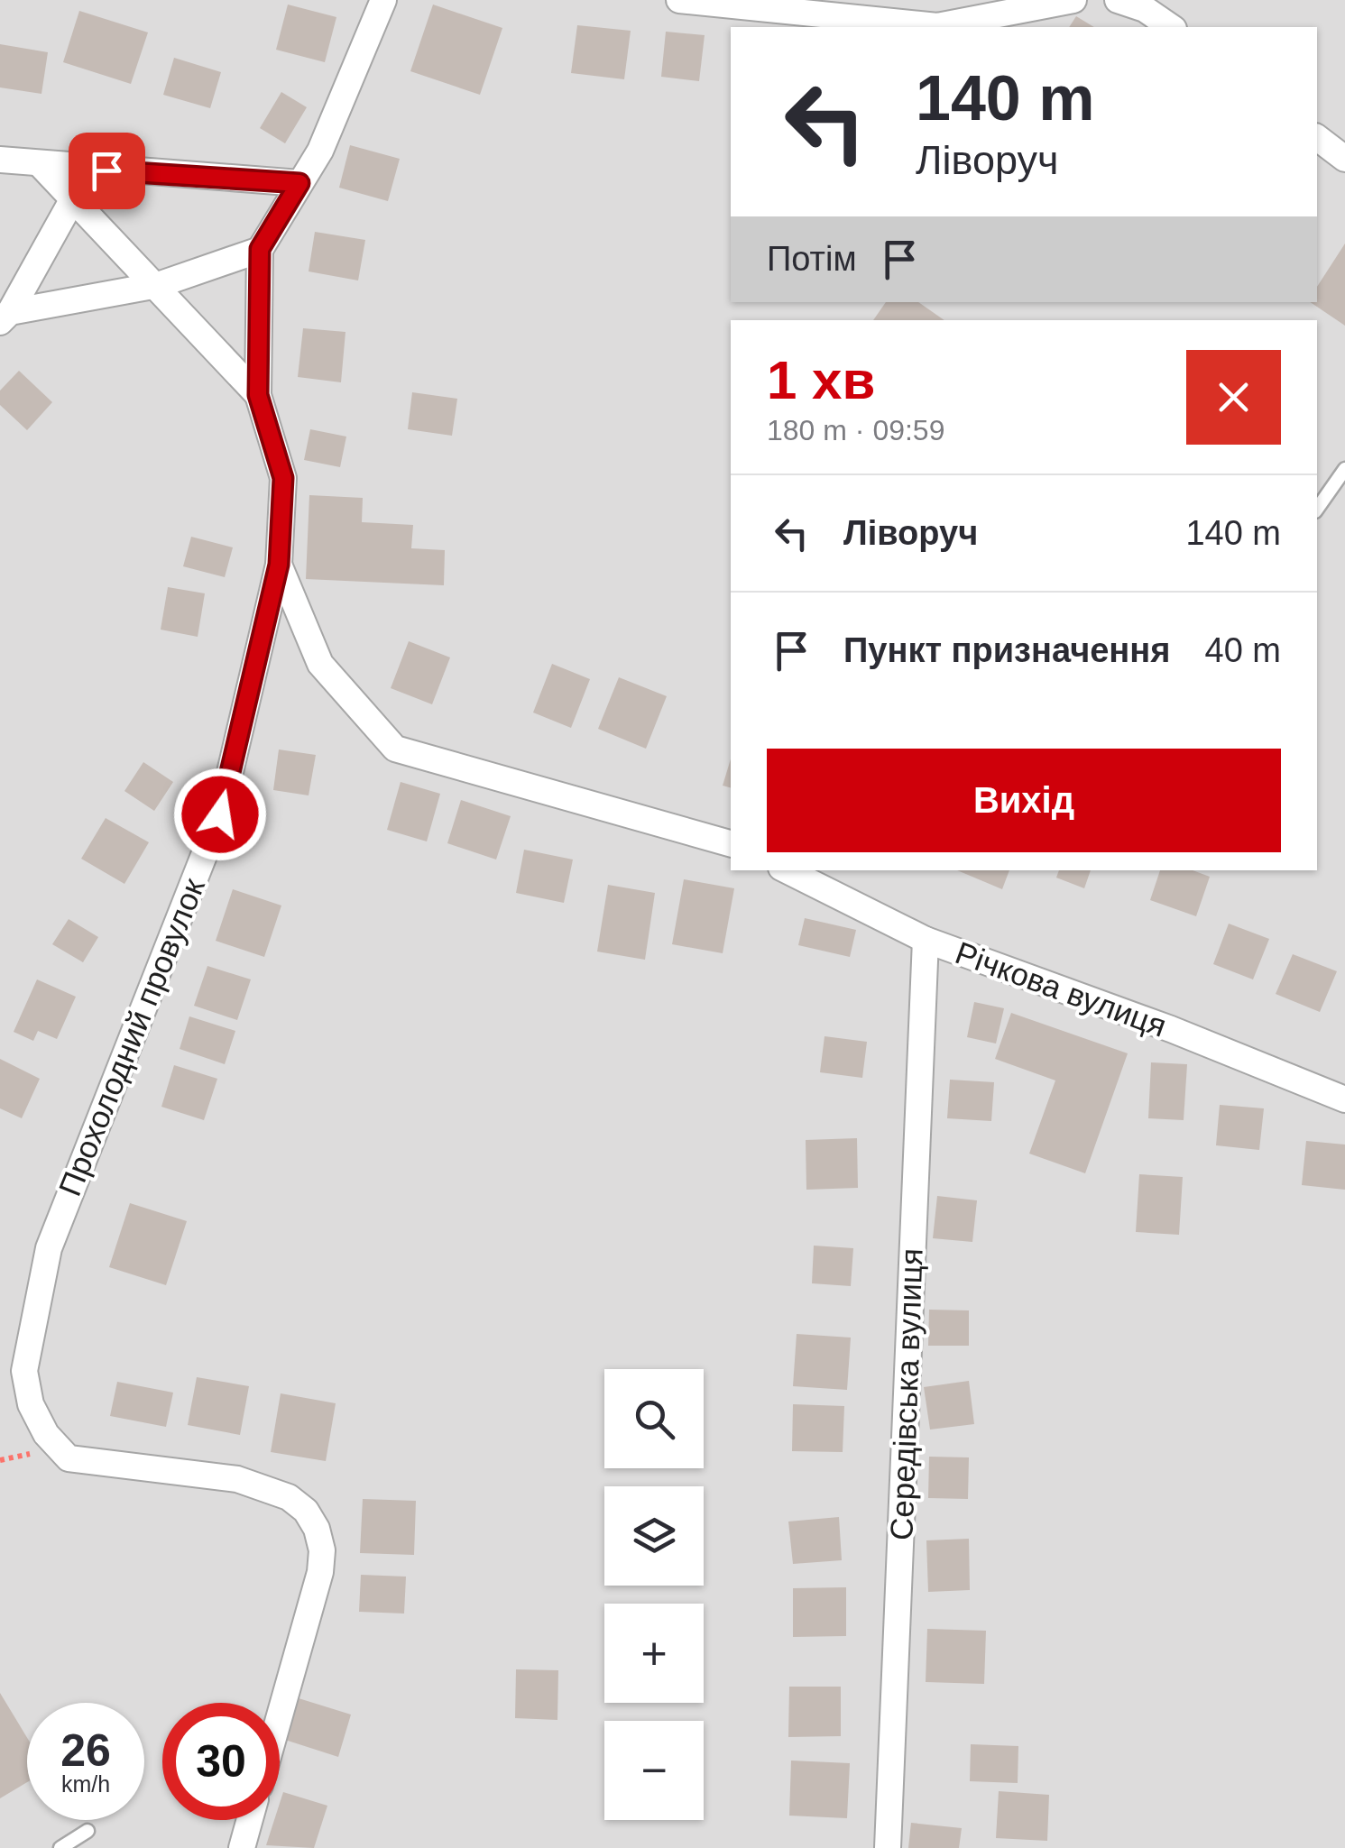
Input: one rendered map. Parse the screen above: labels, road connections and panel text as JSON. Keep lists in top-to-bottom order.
{
  "streets": {
    "street": ["Річкова вулиця", "Прохолодний провулок", "Середівська вулиця"]
  },
  "crossings": [
    ["Річкова вулиця", "Середівська вулиця"]
  ],
  "page": {
    "turn": ["140 m", "Ліворуч"],
    "then": "Потім",
    "heading": ["1 хв", "180 m · 09:59"],
    "list": [
      {
        "name": "Ліворуч",
        "value": "140 m"
      },
      {
        "name": "Пункт призначення",
        "value": "40 m"
      }
    ],
    "buttons": "Вихід",
    "map_buttons": ["+", "−"],
    "speed": "26 km/h",
    "limit": "30"
  }
}
